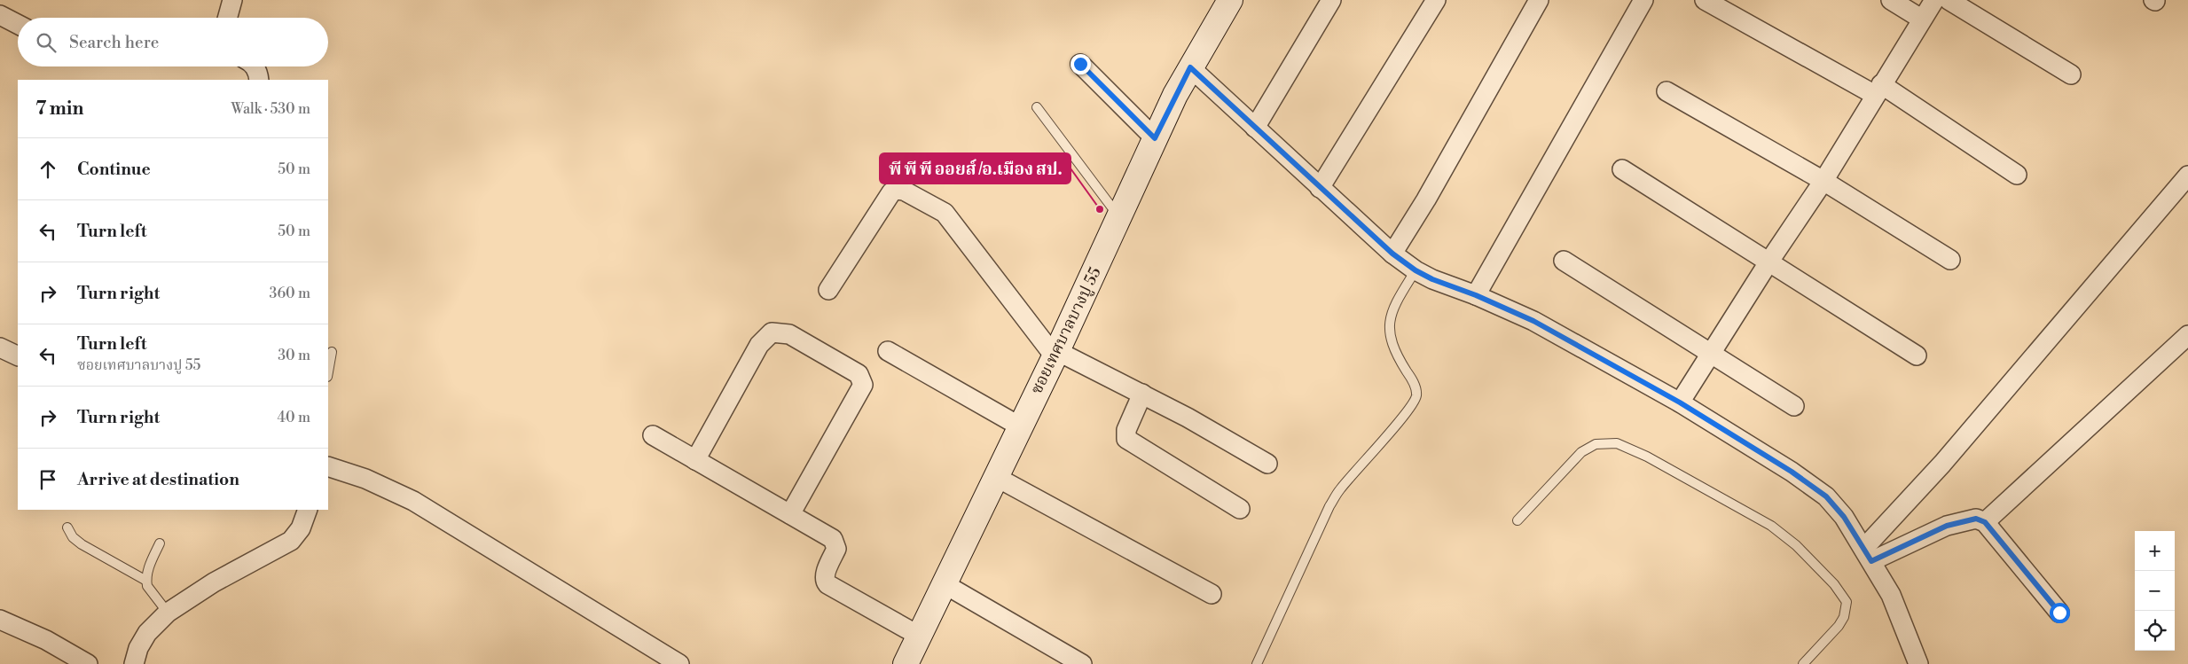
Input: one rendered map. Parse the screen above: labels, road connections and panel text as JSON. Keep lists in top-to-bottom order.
{
  "streets": {
    "street": ["ซอยเทศบาลบางปู 55"]
  },
  "places": ["พี พี พี ออยส์ /อ.เมือง สป."],
  "page": {
    "search": "Search here",
    "heading": ["7 min", "Walk · 530 m"],
    "list": [
      ["Continue", "50 m"],
      ["Turn left", "50 m"],
      ["Turn right", "360 m"],
      ["Turn left", "ซอยเทศบาลบางปู 55", "30 m"],
      ["Turn right", "40 m"],
      "Arrive at destination"
    ],
    "map_buttons": ["+", "−"]
  }
}
